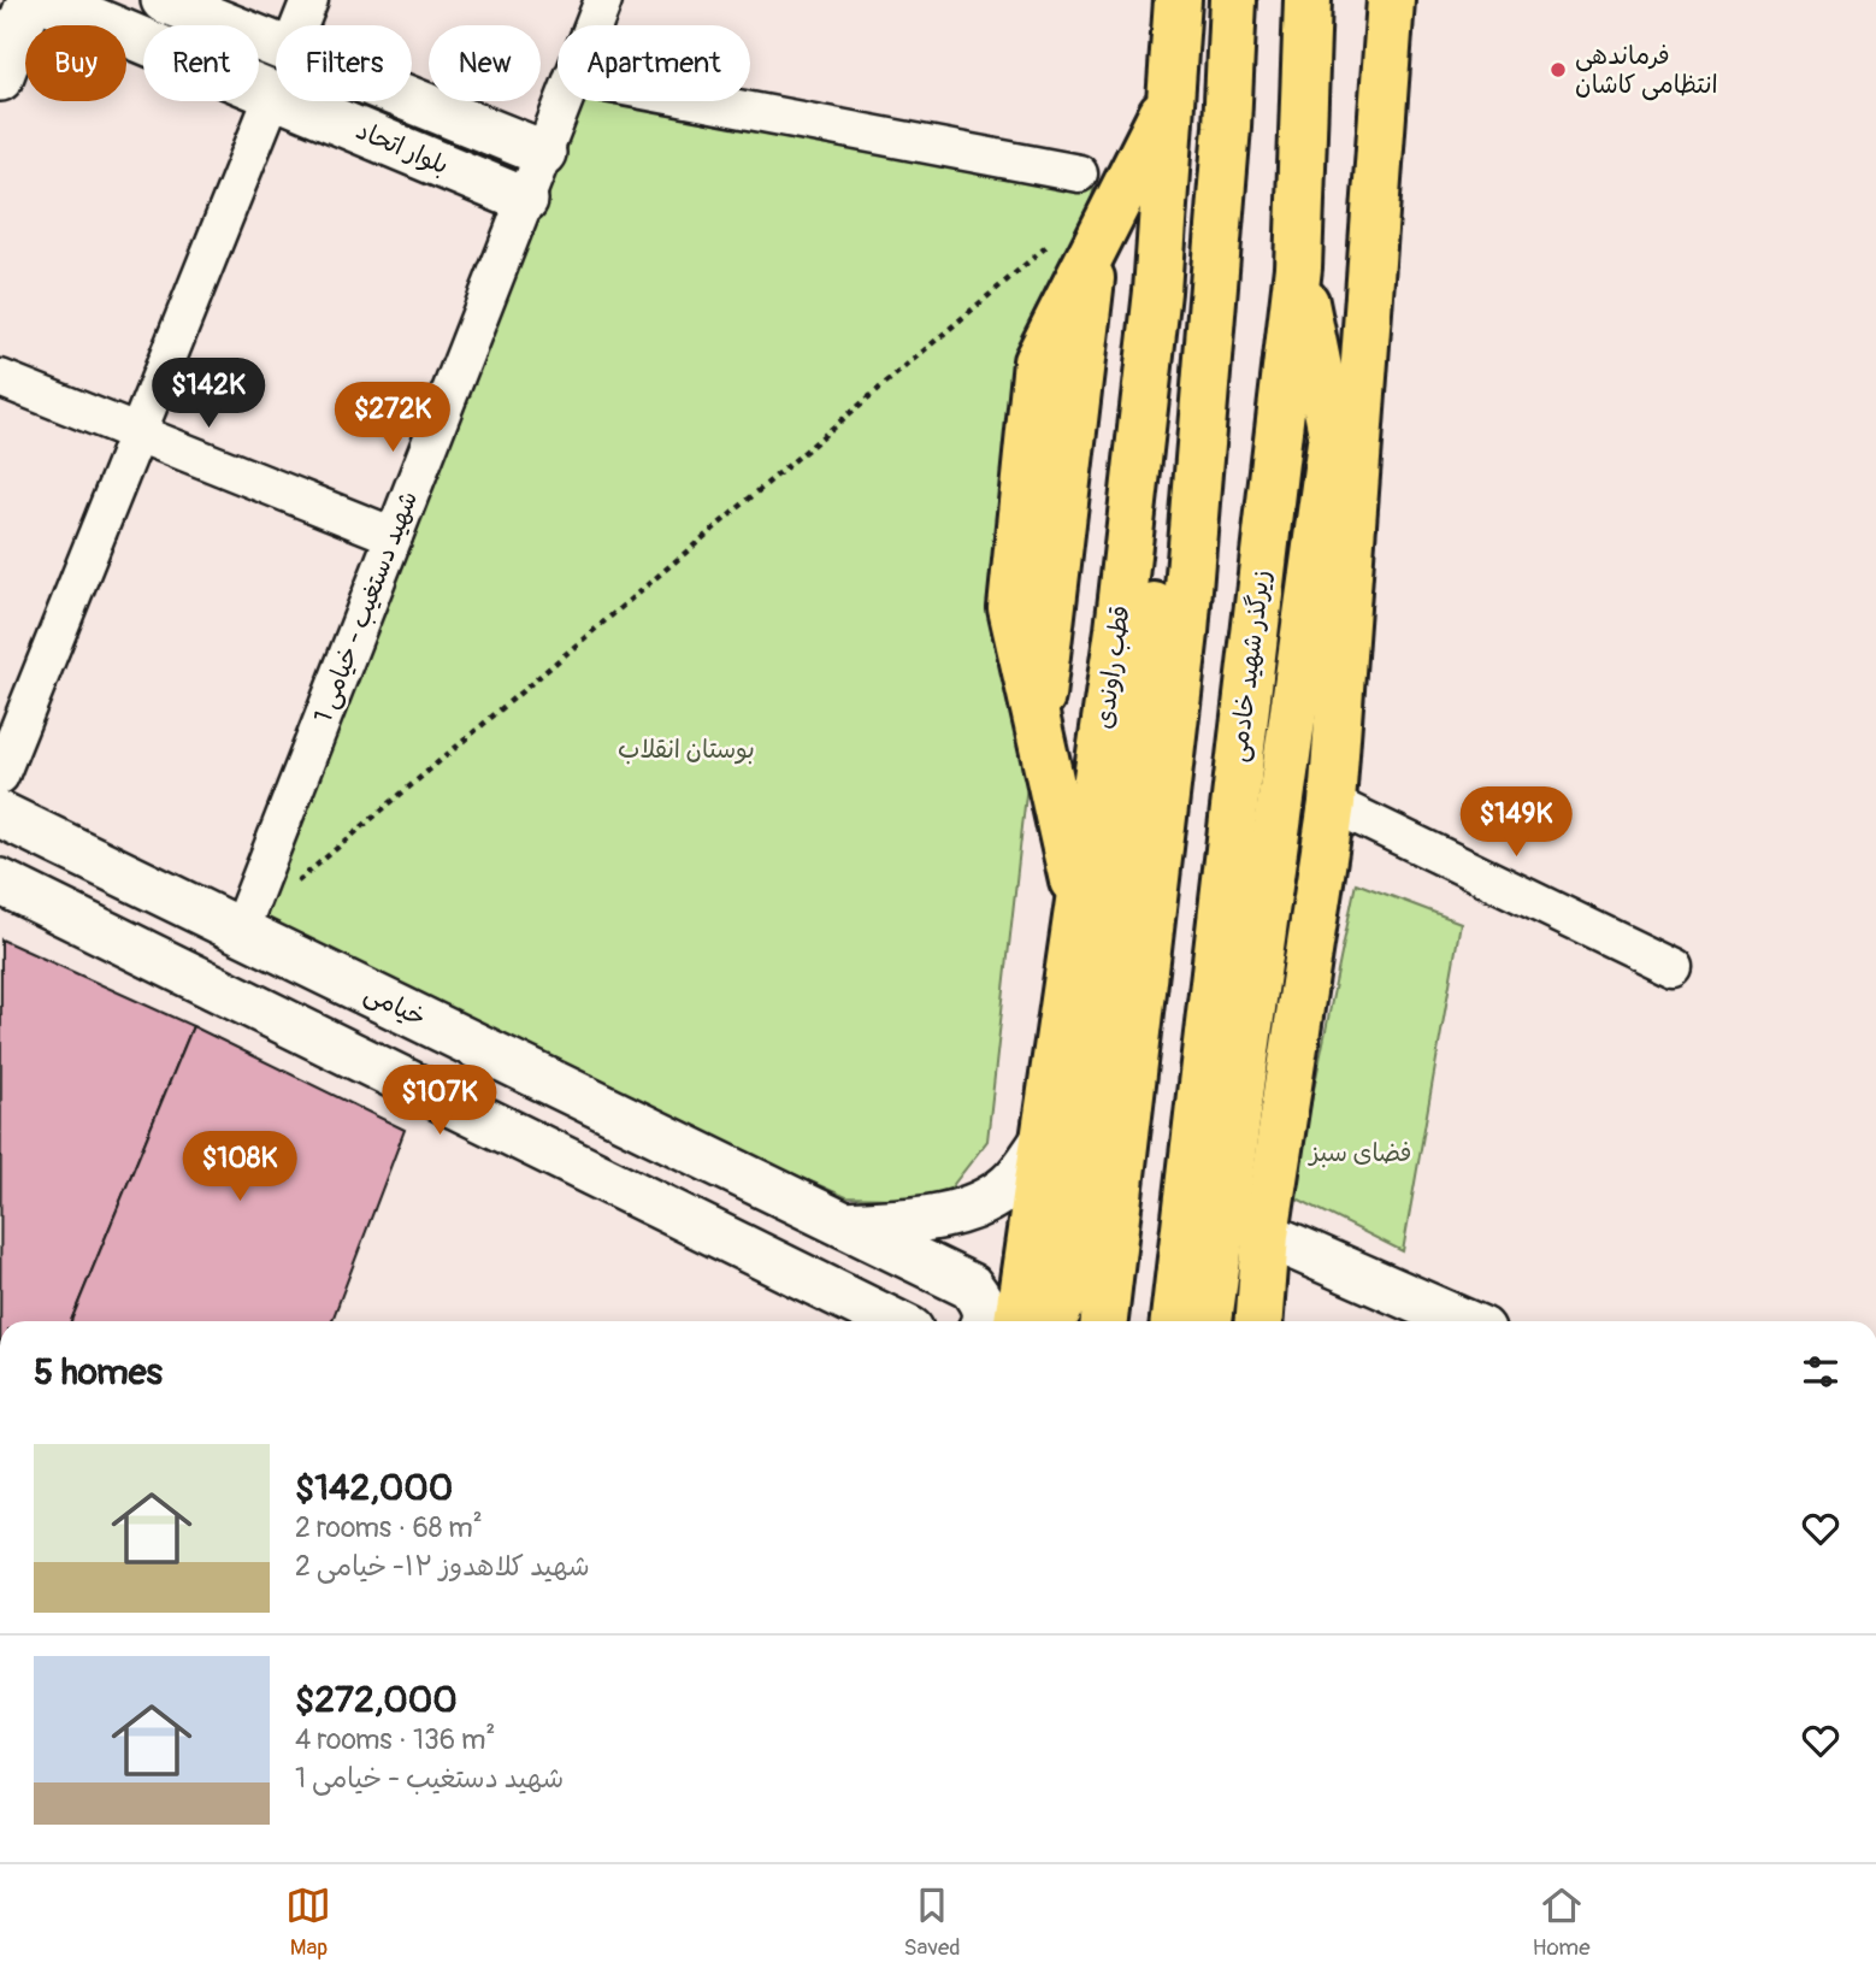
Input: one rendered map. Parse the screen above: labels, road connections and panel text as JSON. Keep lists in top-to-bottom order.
{
  "streets": {
    "highway": ["زیرگذر شهید خادمی", "قطب راوندی"],
    "street": ["بلوار اتحاد", "شهید دستغیب - خیامی 1", "خیامی"]
  },
  "crossings": [
    ["بلوار اتحاد", "شهید دستغیب - خیامی 1"],
    ["شهید دستغیب - خیامی 1", "خیامی"]
  ],
  "parks": ["بوستان انقلاب", "فضای سبز"],
  "places": ["فرماندهی انتظامی کاشان"],
  "page": {
    "chip": [
      "Buy",
      "Rent",
      "Filters",
      "New",
      "Apartment"
    ],
    "price": [
      "$142K",
      "$272K",
      "$149K",
      "$107K",
      "$108K"
    ],
    "heading": "5 homes",
    "list": [
      {
        "name": "$142,000",
        "note": "2 rooms · 68 m² · شهید کلاهدوز ۱۲- خیامی 2"
      },
      {
        "name": "$272,000",
        "note": "4 rooms · 136 m² · شهید دستغیب - خیامی 1"
      }
    ],
    "tabs": ["Map", "Saved", "Home"]
  }
}
